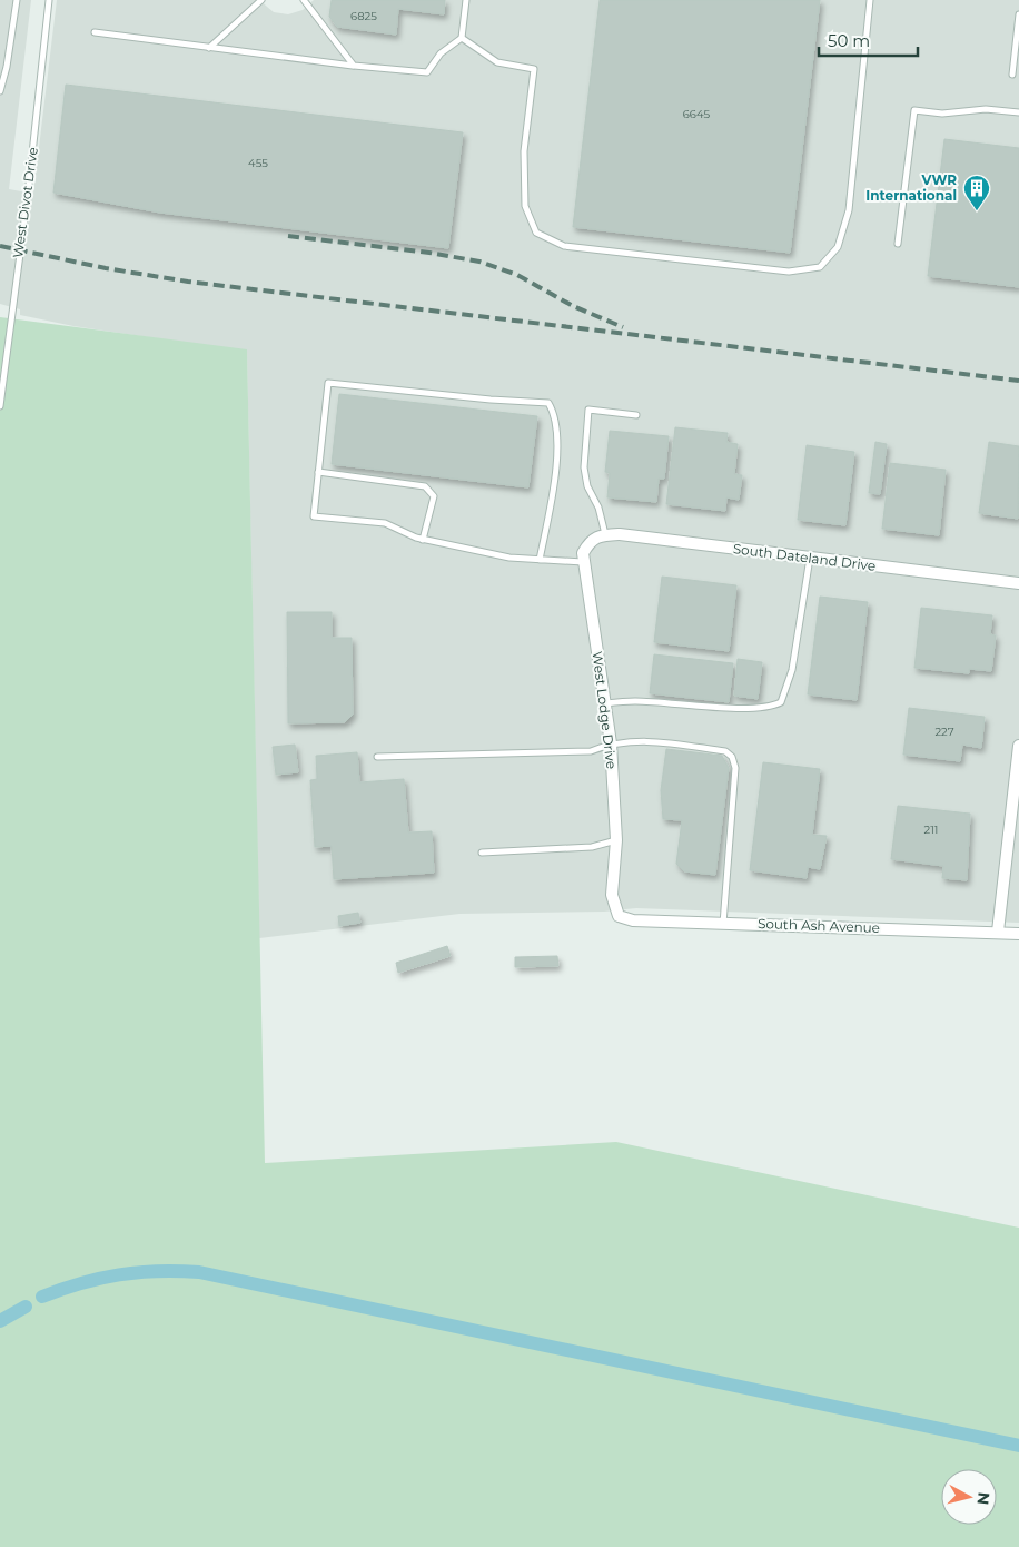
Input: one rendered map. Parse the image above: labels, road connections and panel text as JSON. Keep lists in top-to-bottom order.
{
  "streets": {
    "street": ["South Dateland Drive", "West Lodge Drive", "South Ash Avenue"],
    "lane": ["West Divot Drive"]
  },
  "crossings": [
    ["South Dateland Drive", "West Lodge Drive"],
    ["West Lodge Drive", "South Ash Avenue"]
  ],
  "places": {
    "building": ["VWR International"]
  },
  "house_numbers": [
    "6825",
    "6645",
    "455",
    "227",
    "211"
  ],
  "scale_bar": "50 m",
  "north": "right"
}
